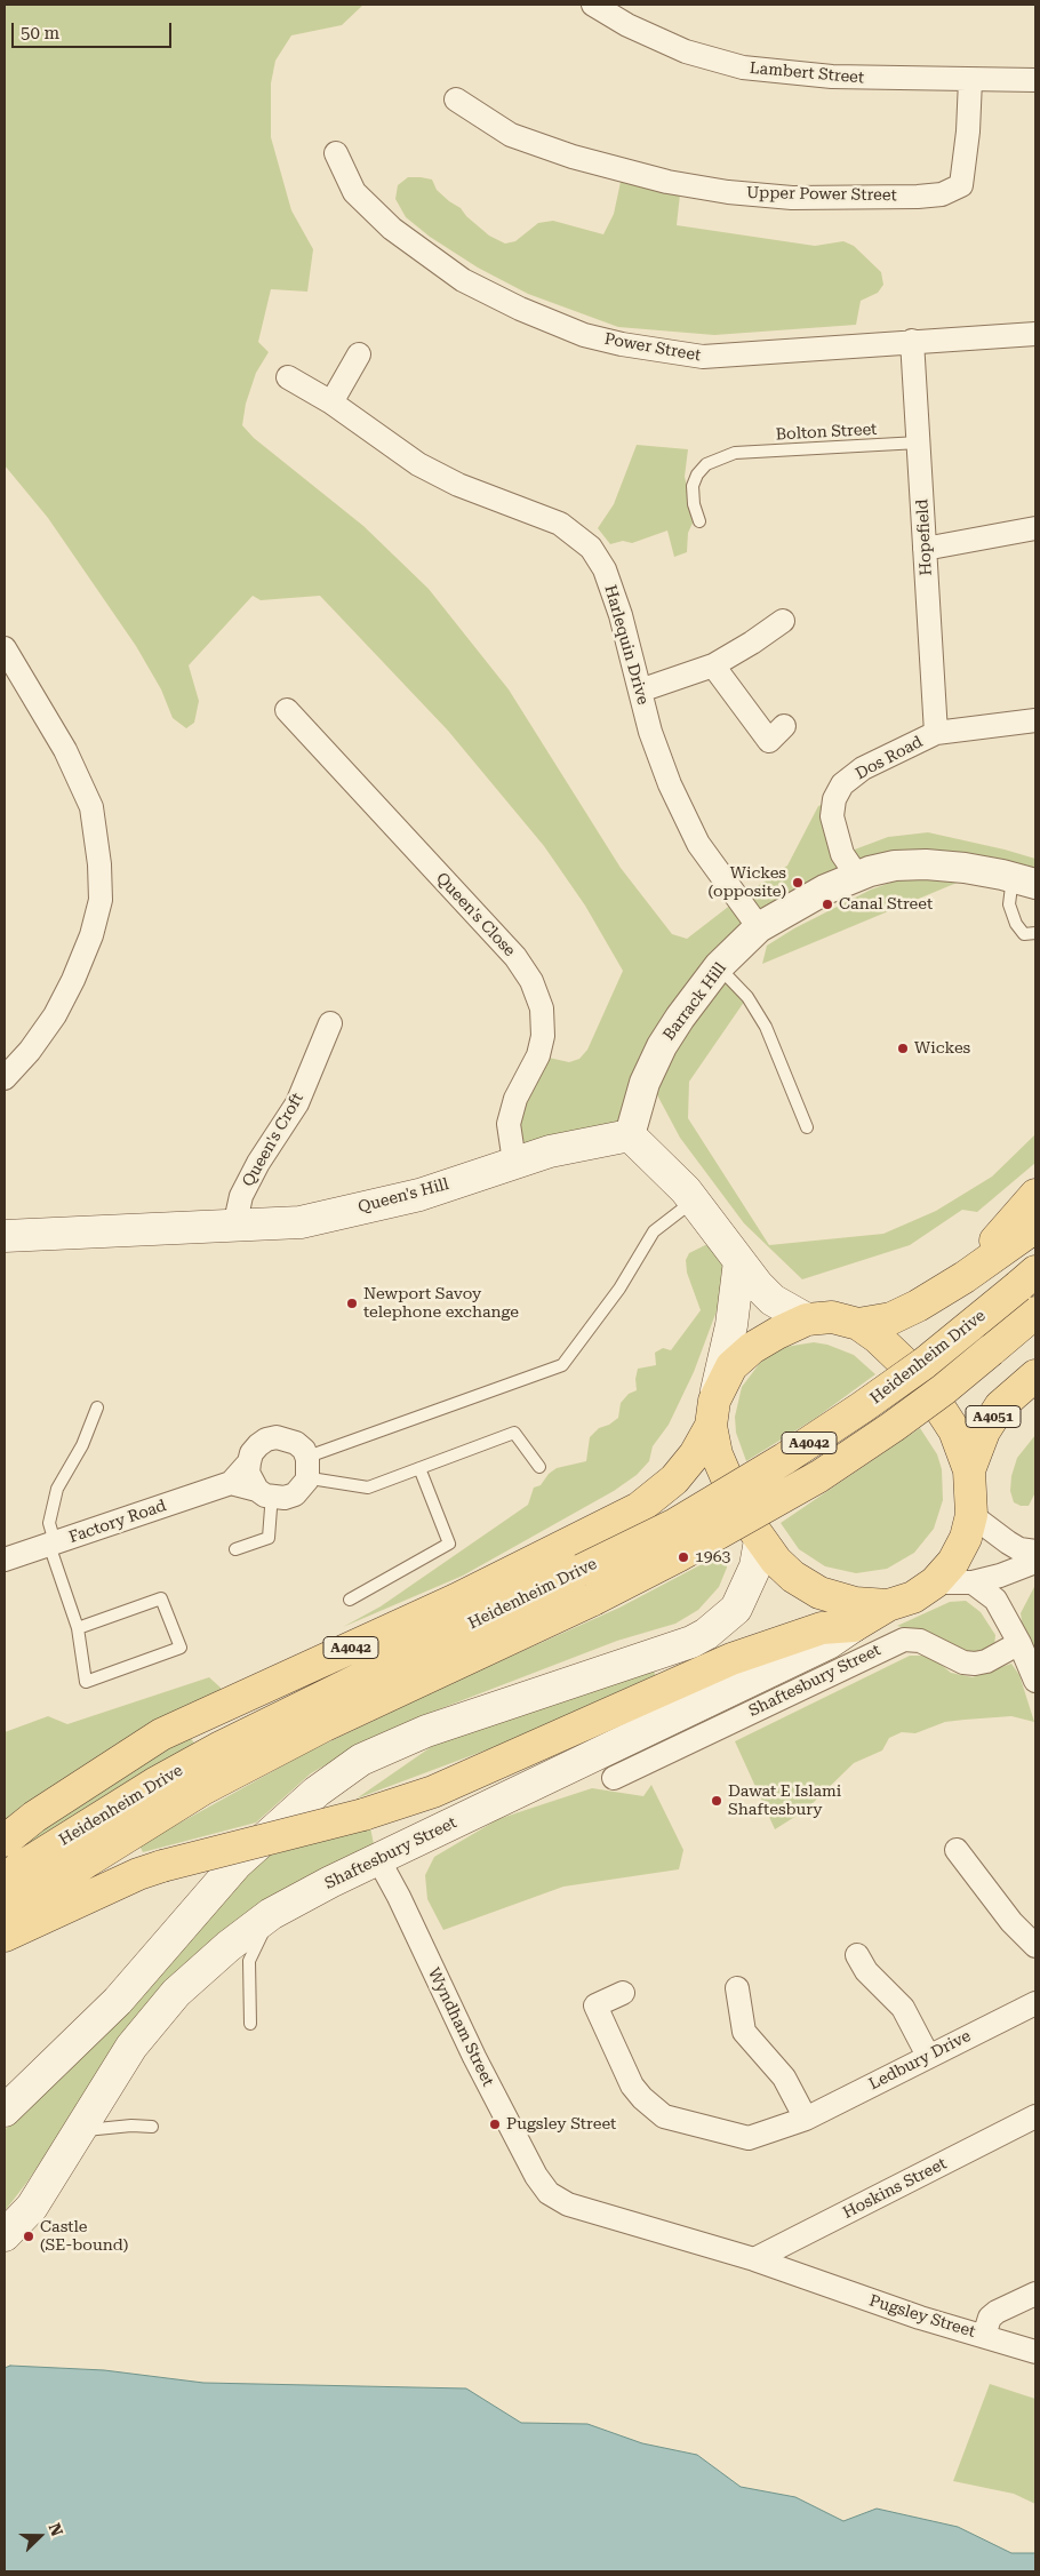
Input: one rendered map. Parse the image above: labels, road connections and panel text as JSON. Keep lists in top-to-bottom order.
{
  "streets": {
    "main road": [
      "Queen's Hill",
      "Heidenheim Drive",
      "A4051",
      "A4042",
      "Shaftesbury Street"
    ],
    "street": [
      "Lambert Street",
      "Upper Power Street",
      "Power Street",
      "Hopefield",
      "Harlequin Drive",
      "Dos Road",
      "Queen's Close",
      "Barrack Hill",
      "Queen's Croft",
      "Factory Road",
      "Wyndham Street",
      "Ledbury Drive",
      "Hoskins Street",
      "Pugsley Street"
    ],
    "lane": ["Bolton Street"]
  },
  "crossings": [
    ["Lambert Street", "Upper Power Street"],
    ["Power Street", "Hopefield"],
    ["Bolton Street", "Hopefield"],
    ["Hopefield", "Dos Road"],
    ["Harlequin Drive", "Barrack Hill"],
    ["Dos Road", "Barrack Hill"],
    ["Queen's Close", "Queen's Hill"],
    ["Barrack Hill", "Queen's Hill"],
    ["Queen's Croft", "Queen's Hill"],
    ["A4051", "A4042"],
    ["A4042", "Shaftesbury Street"],
    ["Shaftesbury Street", "Wyndham Street"],
    ["Wyndham Street", "Pugsley Street"],
    ["Hoskins Street", "Pugsley Street"]
  ],
  "places": [
    "Wickes (opposite)",
    "Canal Street",
    "Wickes",
    "Newport Savoy telephone exchange",
    "1963",
    "Dawat E Islami Shaftesbury",
    "Pugsley Street",
    "Castle (SE-bound)"
  ],
  "scale_bar": "50 m",
  "north": "right"
}
